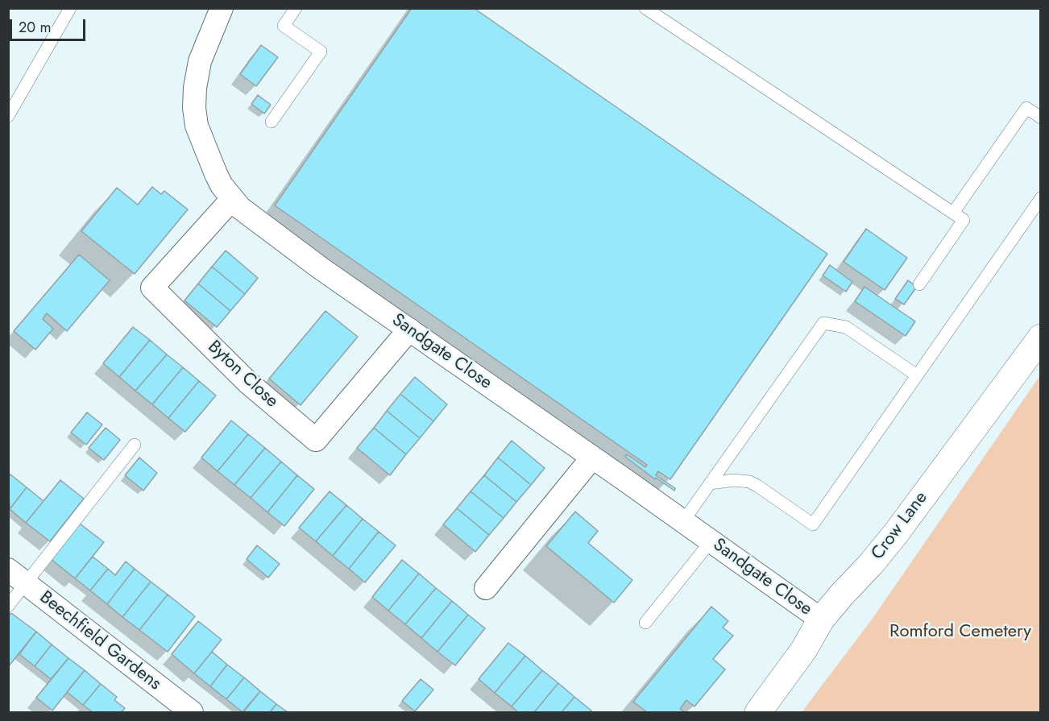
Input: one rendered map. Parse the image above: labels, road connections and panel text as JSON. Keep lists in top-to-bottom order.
{
  "streets": {
    "street": [
      "Sandgate Close",
      "Byton Close",
      "Crow Lane",
      "Beechfield Gardens"
    ]
  },
  "crossings": [
    ["Sandgate Close", "Byton Close"],
    ["Sandgate Close", "Crow Lane"]
  ],
  "parks": ["Romford Cemetery"],
  "scale_bar": "20 m"
}
